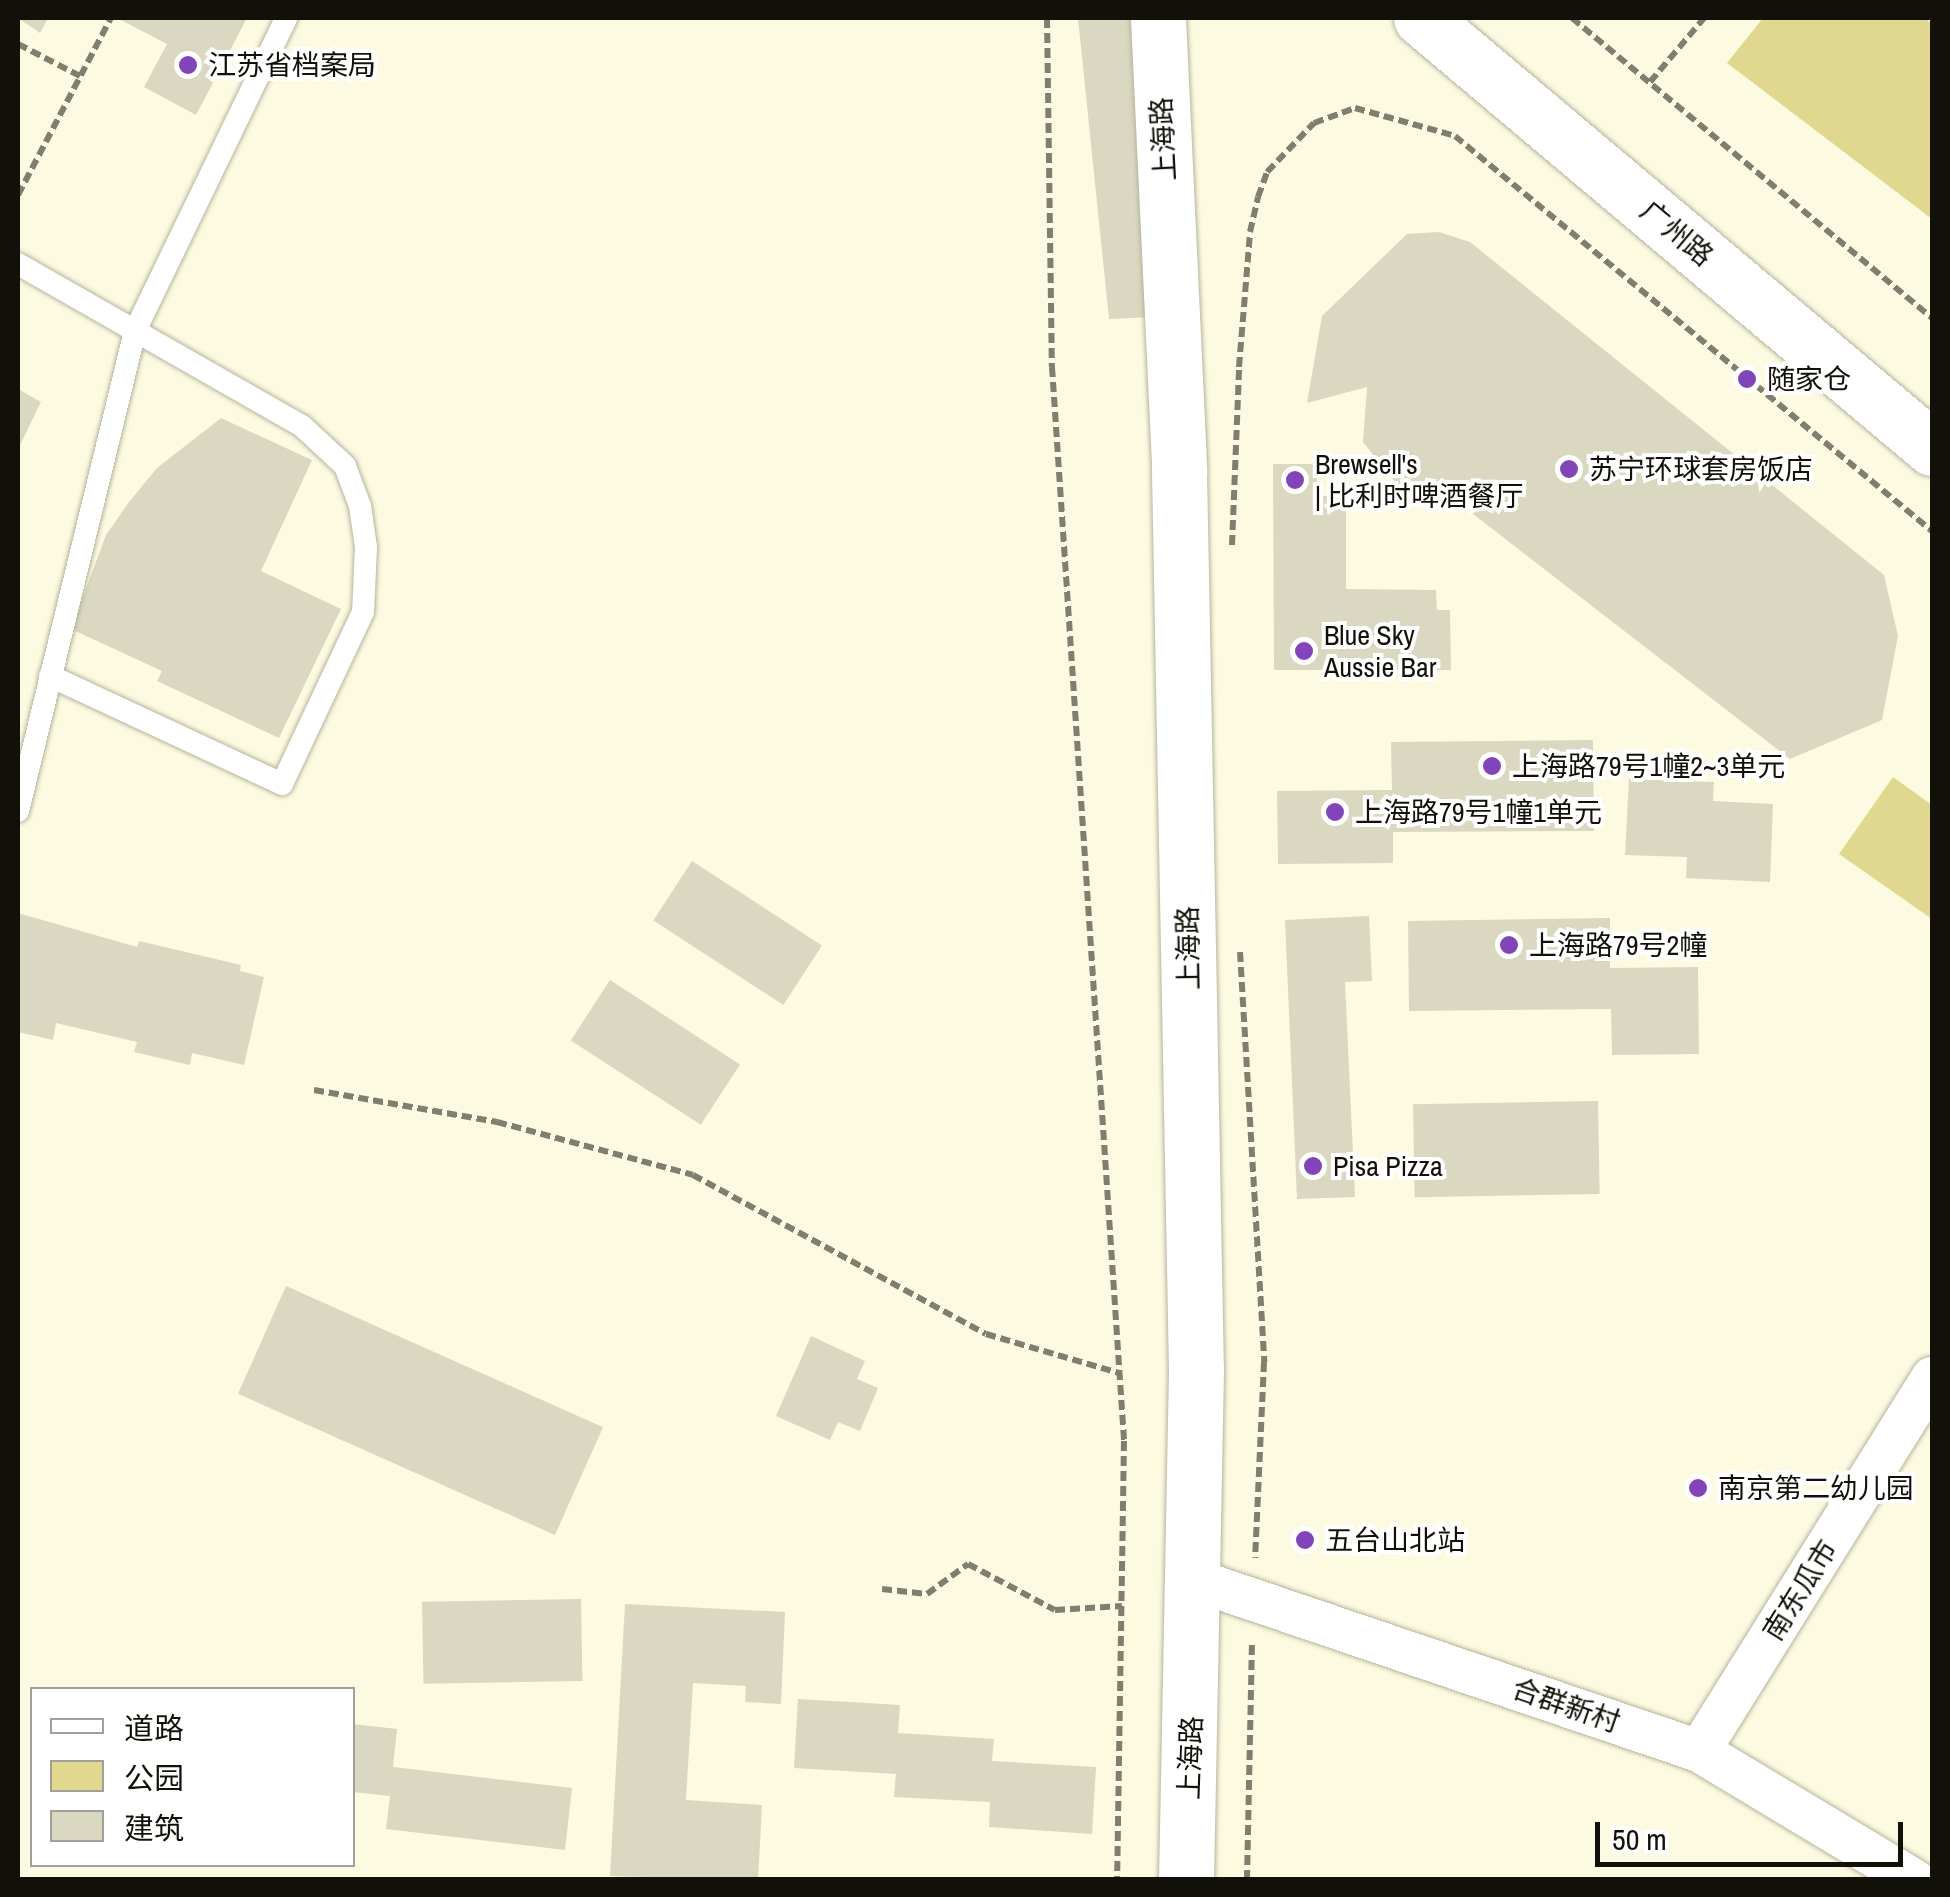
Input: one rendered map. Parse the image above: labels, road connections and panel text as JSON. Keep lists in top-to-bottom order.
{
  "streets": {
    "main road": ["上海路", "广州路"],
    "street": ["南东瓜市", "合群新村"]
  },
  "crossings": [
    ["上海路", "合群新村"],
    ["南东瓜市", "合群新村"]
  ],
  "places": [
    "江苏省档案局",
    "随家仓",
    "苏宁环球套房饭店",
    "Brewsell's | 比利时啤酒餐厅",
    "Blue Sky Aussie Bar",
    "上海路79号1幢2~3单元",
    "上海路79号1幢1单元",
    "上海路79号2幢",
    "Pisa Pizza",
    "南京第二幼儿园",
    "五台山北站"
  ],
  "legend": ["道路", "公园", "建筑"],
  "scale_bar": "50 m"
}
